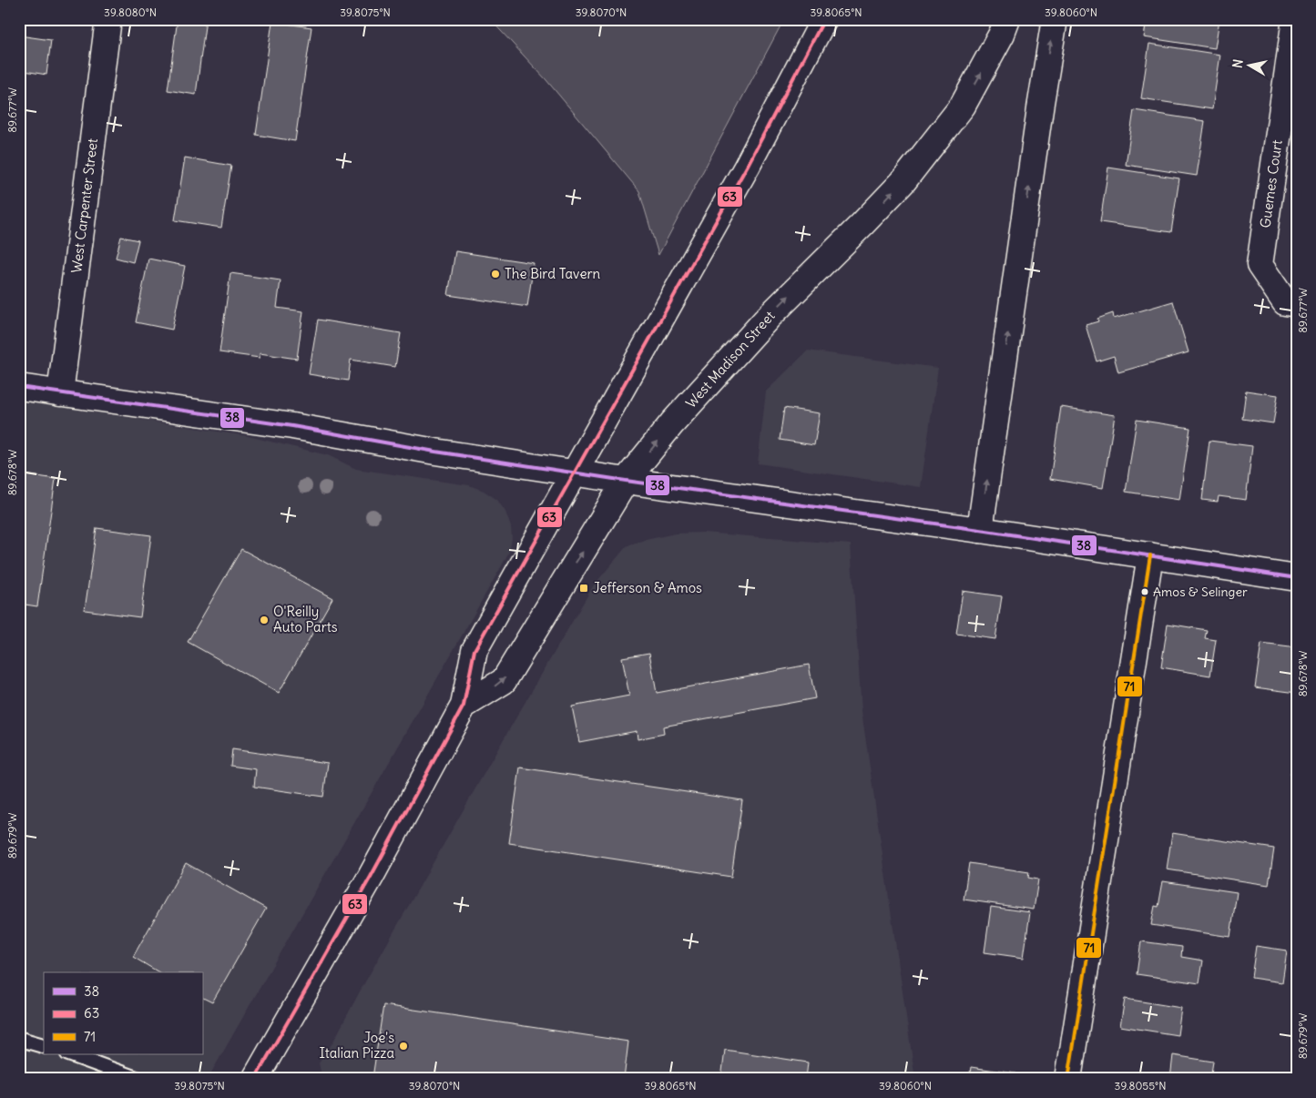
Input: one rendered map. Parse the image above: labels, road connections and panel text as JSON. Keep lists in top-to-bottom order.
{
  "streets": {
    "main road": ["Guemes Court", "West Carpenter Street", "West Madison Street"]
  },
  "places": {
    "other": [
      "The Bird Tavern",
      "Amos & Selinger",
      "O'Reilly Auto Parts",
      "Joe's Italian Pizza"
    ],
    "transit": ["Jefferson & Amos"]
  },
  "lines": ["transit line 63", "transit line 38", "transit line 71"],
  "legend": ["38", "63", "71"],
  "north": "left",
  "coordinates": [
    "39.8080°N",
    "39.8075°N",
    "39.8070°N",
    "39.8065°N",
    "39.8060°N",
    "89.677°W",
    "89.678°W",
    "89.679°W",
    "39.8055°N"
  ]
}
